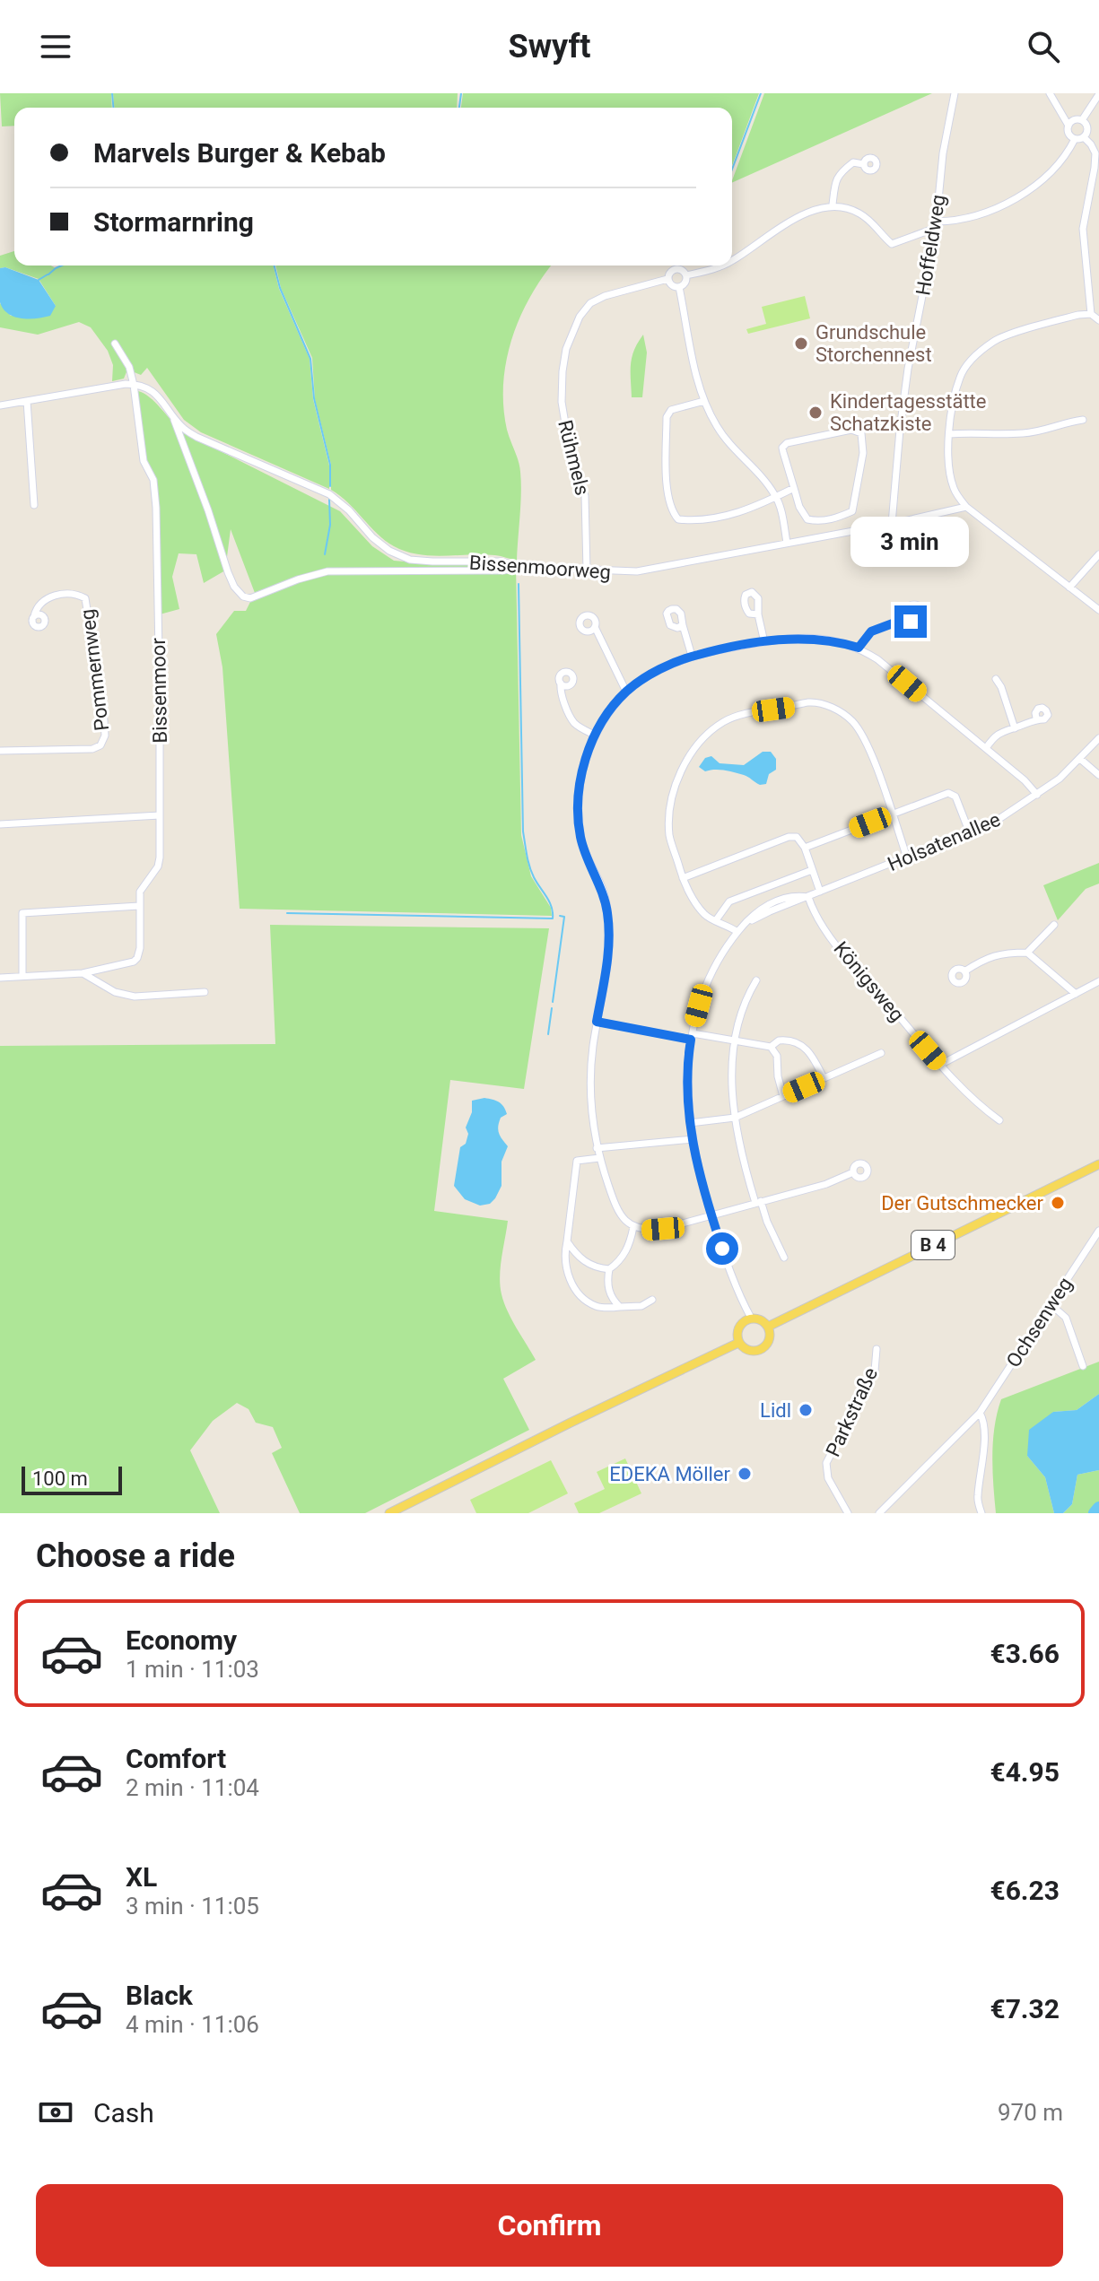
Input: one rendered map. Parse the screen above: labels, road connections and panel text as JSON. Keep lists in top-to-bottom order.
{
  "streets": {
    "main road": ["B 4"],
    "street": [
      "Hoffeldweg",
      "Rühmels",
      "Bissenmoorweg",
      "Pommernweg",
      "Bissenmoor",
      "Holsatenallee",
      "Königsweg",
      "Ochsenweg",
      "Parkstraße"
    ]
  },
  "crossings": [
    ["Hoffeldweg", "Bissenmoorweg"],
    ["Rühmels", "Bissenmoorweg"],
    ["Bissenmoorweg", "Bissenmoor"],
    ["Holsatenallee", "Königsweg"],
    ["Holsatenallee", "B 4"]
  ],
  "places": [
    "Grundschule Storchennest",
    "Kindertagesstätte Schatzkiste",
    "Der Gutschmecker",
    "Lidl",
    "EDEKA Möller"
  ],
  "scale_bar": "100 m",
  "page": {
    "header": "Swyft",
    "banner": ["Marvels Burger & Kebab", "Stormarnring"],
    "bubble": "3 min",
    "scale": "100 m",
    "heading": "Choose a ride",
    "list": [
      {
        "name": "Economy",
        "note": "1 min · 11:03",
        "value": "€3.66"
      },
      {
        "name": "Comfort",
        "note": "2 min · 11:04",
        "value": "€4.95"
      },
      {
        "name": "XL",
        "note": "3 min · 11:05",
        "value": "€6.23"
      },
      {
        "name": "Black",
        "note": "4 min · 11:06",
        "value": "€7.32"
      }
    ],
    "pay": ["Cash", "970 m"],
    "buttons": "Confirm"
  }
}
